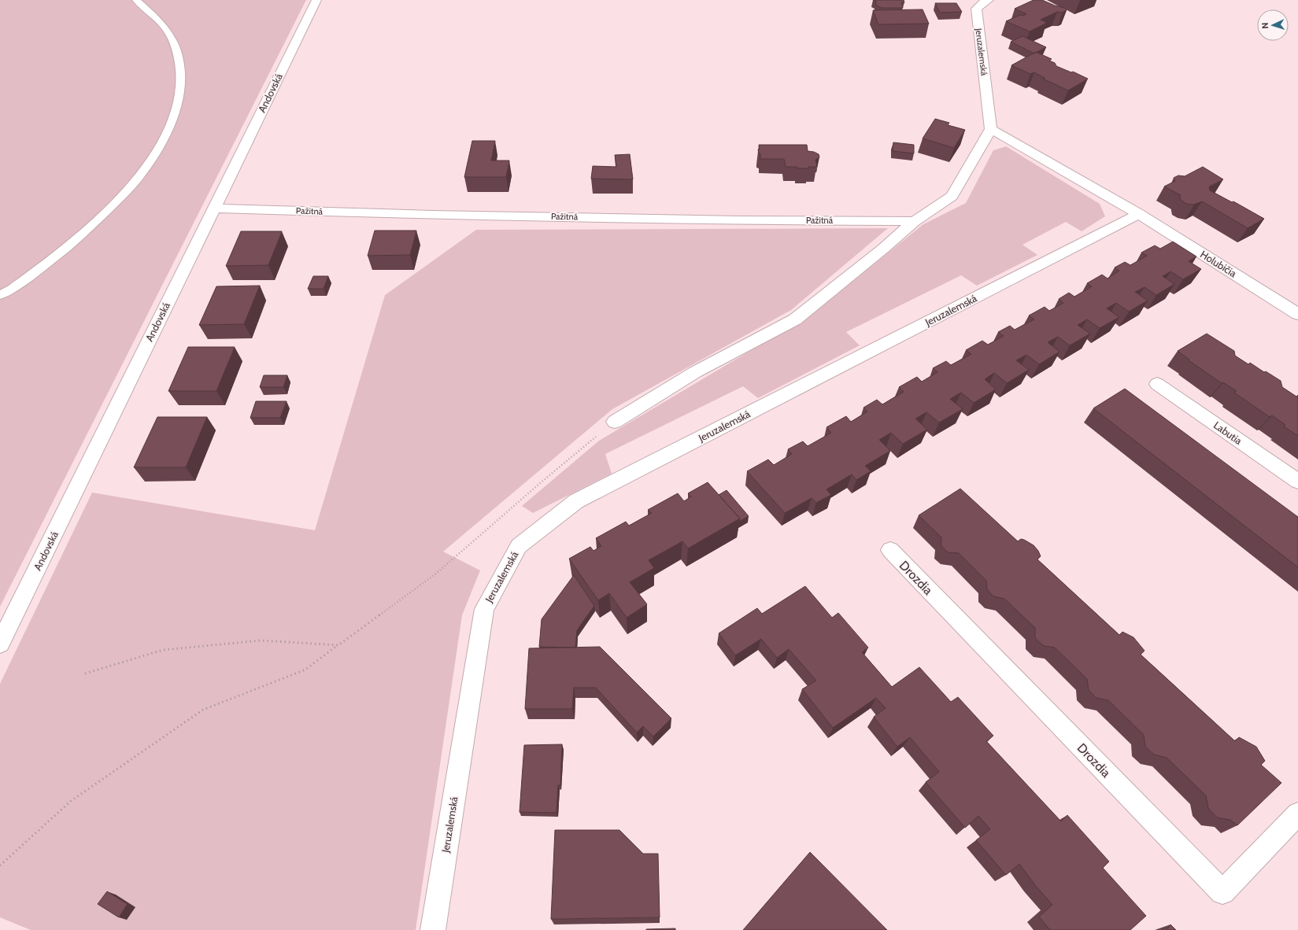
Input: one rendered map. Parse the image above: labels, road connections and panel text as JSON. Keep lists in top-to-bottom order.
{
  "streets": {
    "street": [
      "Jeruzalemská",
      "Andovská",
      "Pažitná",
      "Holubičia",
      "Labutia",
      "Drozdia"
    ]
  },
  "crossings": [
    ["Jeruzalemská", "Holubičia"],
    ["Andovská", "Pažitná"]
  ],
  "north": "left"
}
